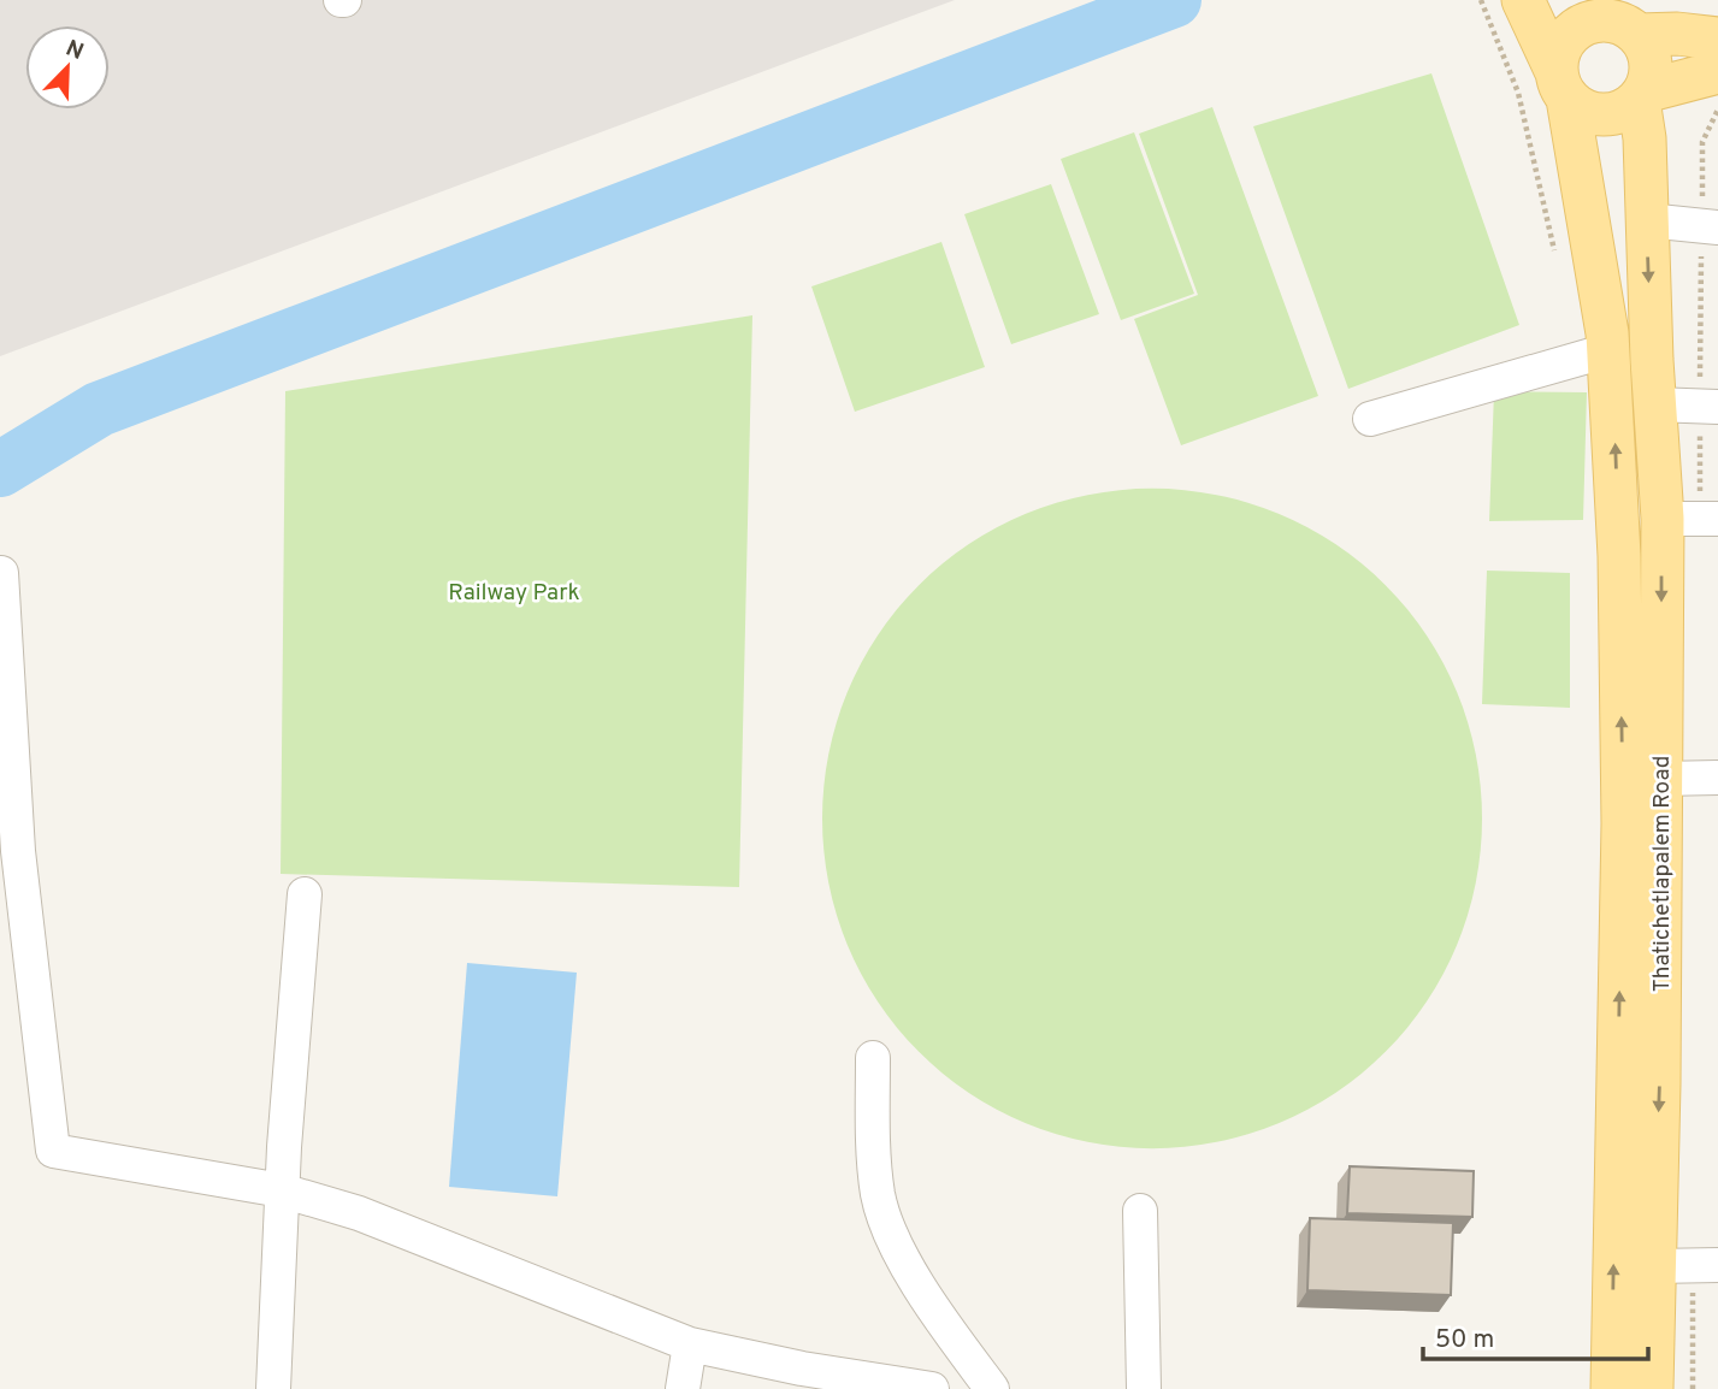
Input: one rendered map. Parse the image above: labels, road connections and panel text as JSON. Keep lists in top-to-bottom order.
{
  "streets": {
    "main road": ["Thatichetlapalem Road"]
  },
  "parks": ["Railway Park"],
  "scale_bar": "50 m",
  "north": "top right"
}
